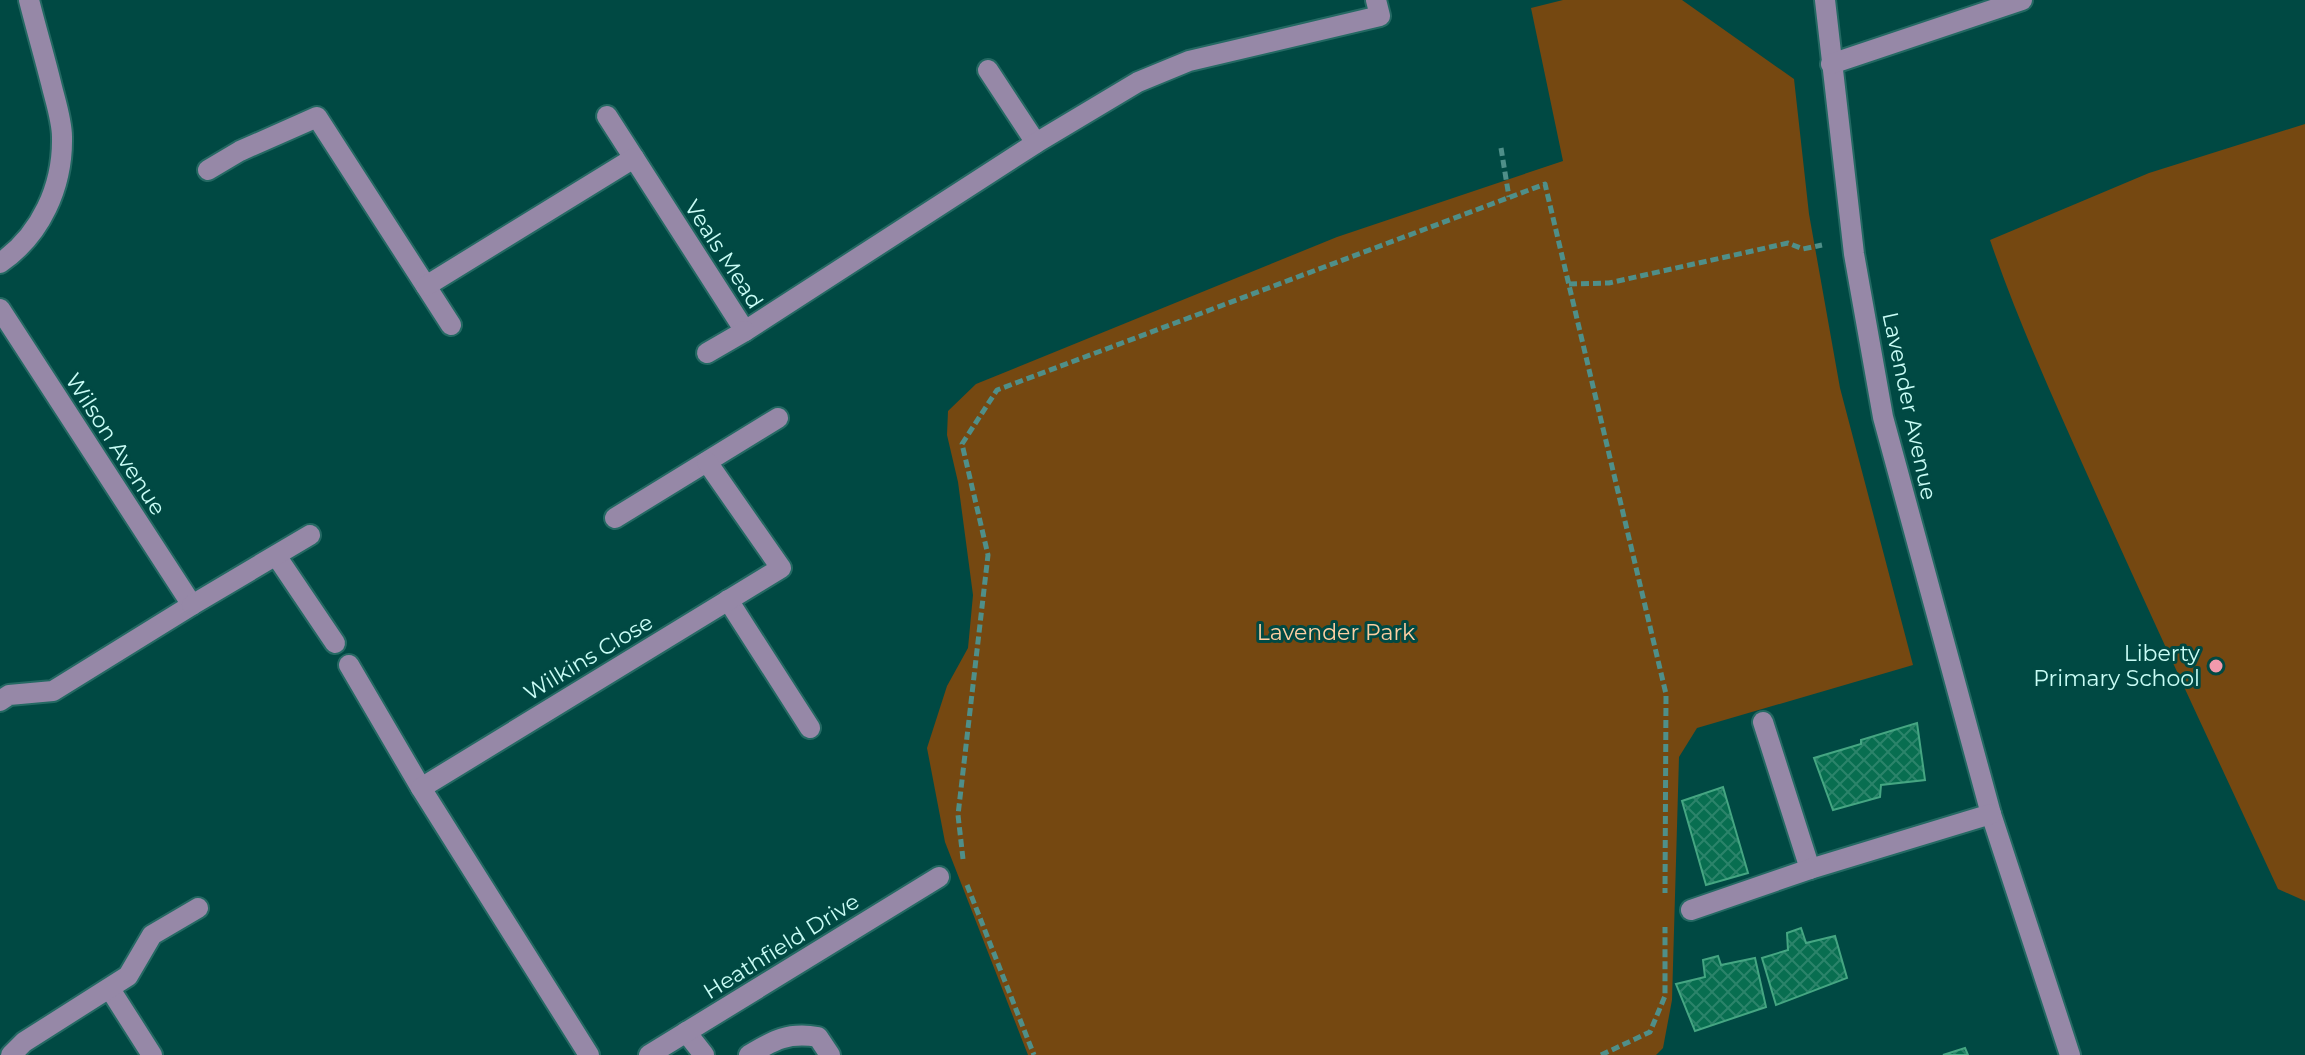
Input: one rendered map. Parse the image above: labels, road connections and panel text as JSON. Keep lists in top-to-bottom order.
{
  "streets": {
    "street": [
      "Veals Mead",
      "Lavender Avenue",
      "Wilson Avenue",
      "Wilkins Close",
      "Heathfield Drive"
    ]
  },
  "parks": ["Lavender Park"],
  "places": ["Liberty Primary School"]
}
